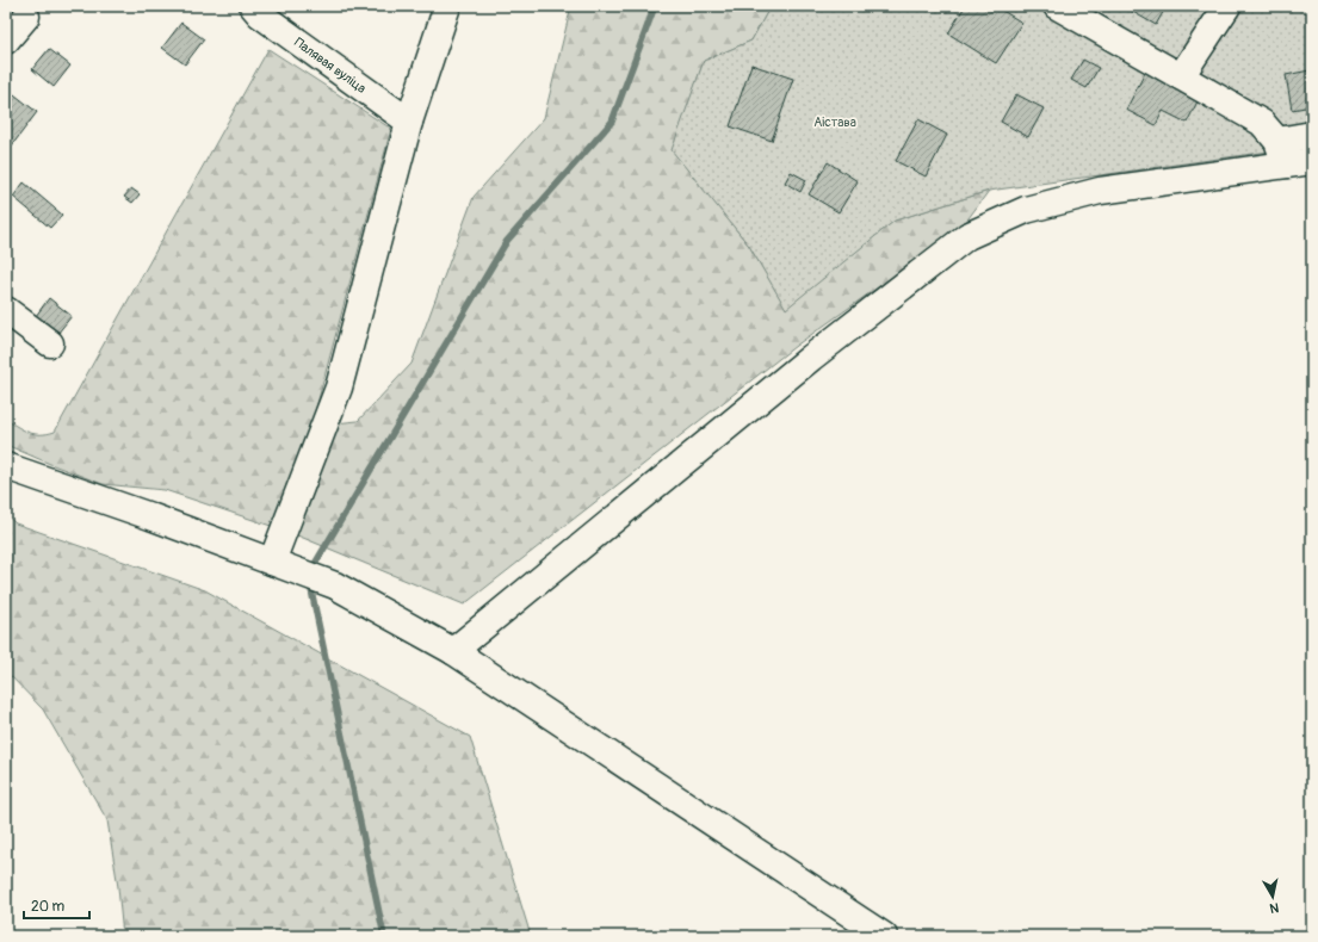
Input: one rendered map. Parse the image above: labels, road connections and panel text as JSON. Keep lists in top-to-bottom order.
{
  "streets": {
    "street": ["Палявая вуліца"]
  },
  "parks": ["Аістава"],
  "scale_bar": "20 m",
  "north": "bottom"
}
